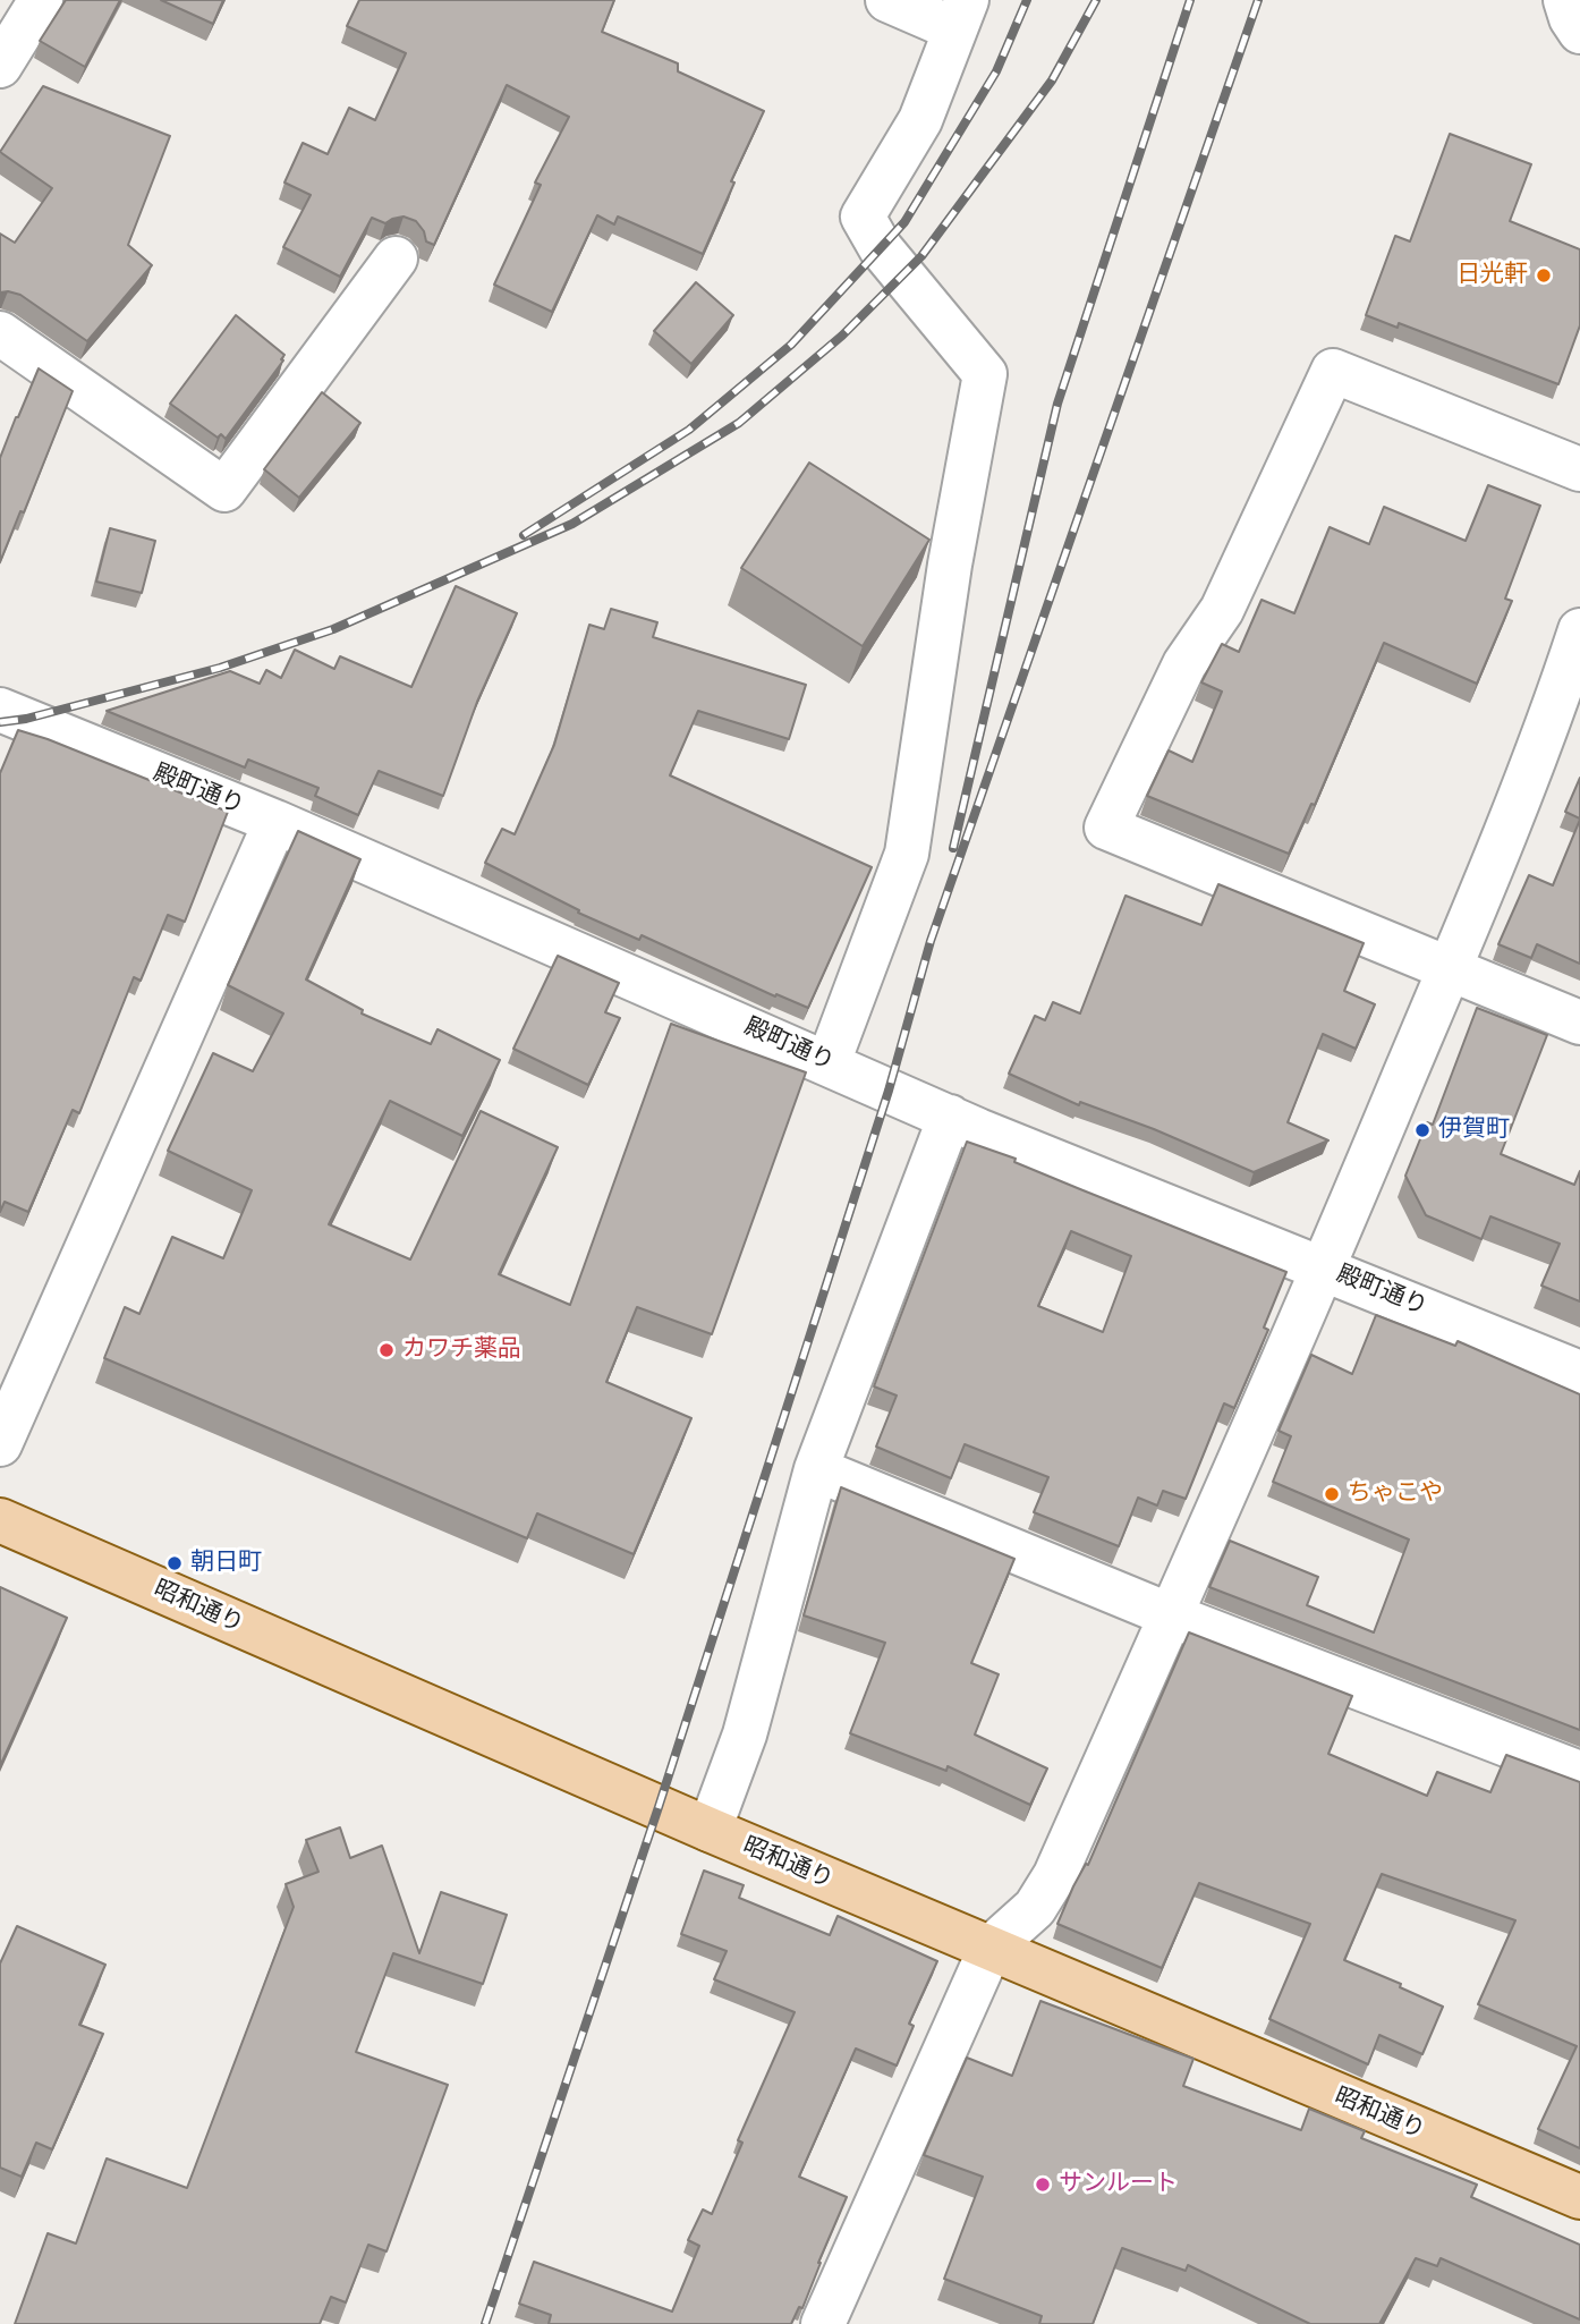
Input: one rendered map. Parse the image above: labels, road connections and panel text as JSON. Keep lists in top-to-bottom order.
{
  "streets": {
    "main road": ["昭和通り"],
    "street": ["殿町通り"]
  },
  "places": [
    "日光軒",
    "伊賀町",
    "カワチ薬品",
    "ちゃこや",
    "朝日町",
    "サンルート"
  ]
}
